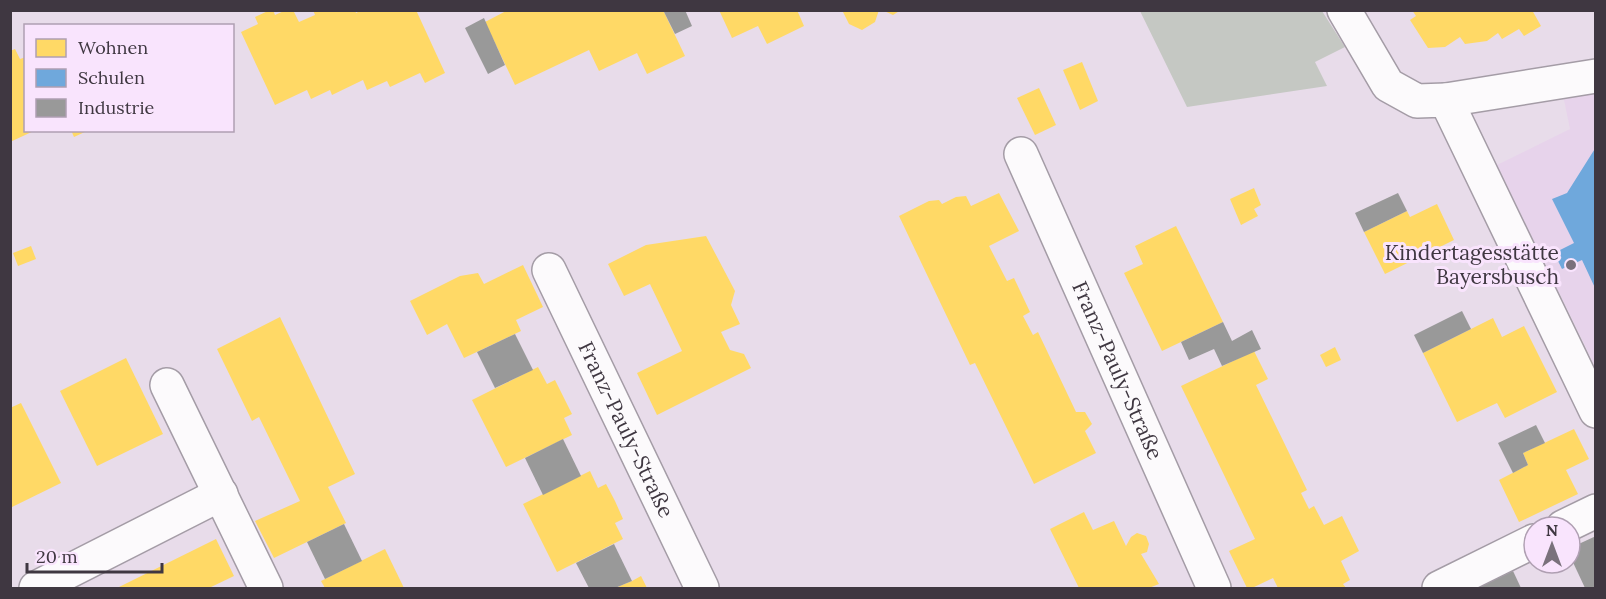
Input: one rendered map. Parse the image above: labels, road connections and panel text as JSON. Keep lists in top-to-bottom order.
{
  "streets": {
    "street": ["Franz-Pauly-Straße"]
  },
  "places": ["Kindertagesstätte Bayersbusch"],
  "legend": ["Wohnen", "Schulen", "Industrie"],
  "scale_bar": "20 m",
  "north": "top"
}
